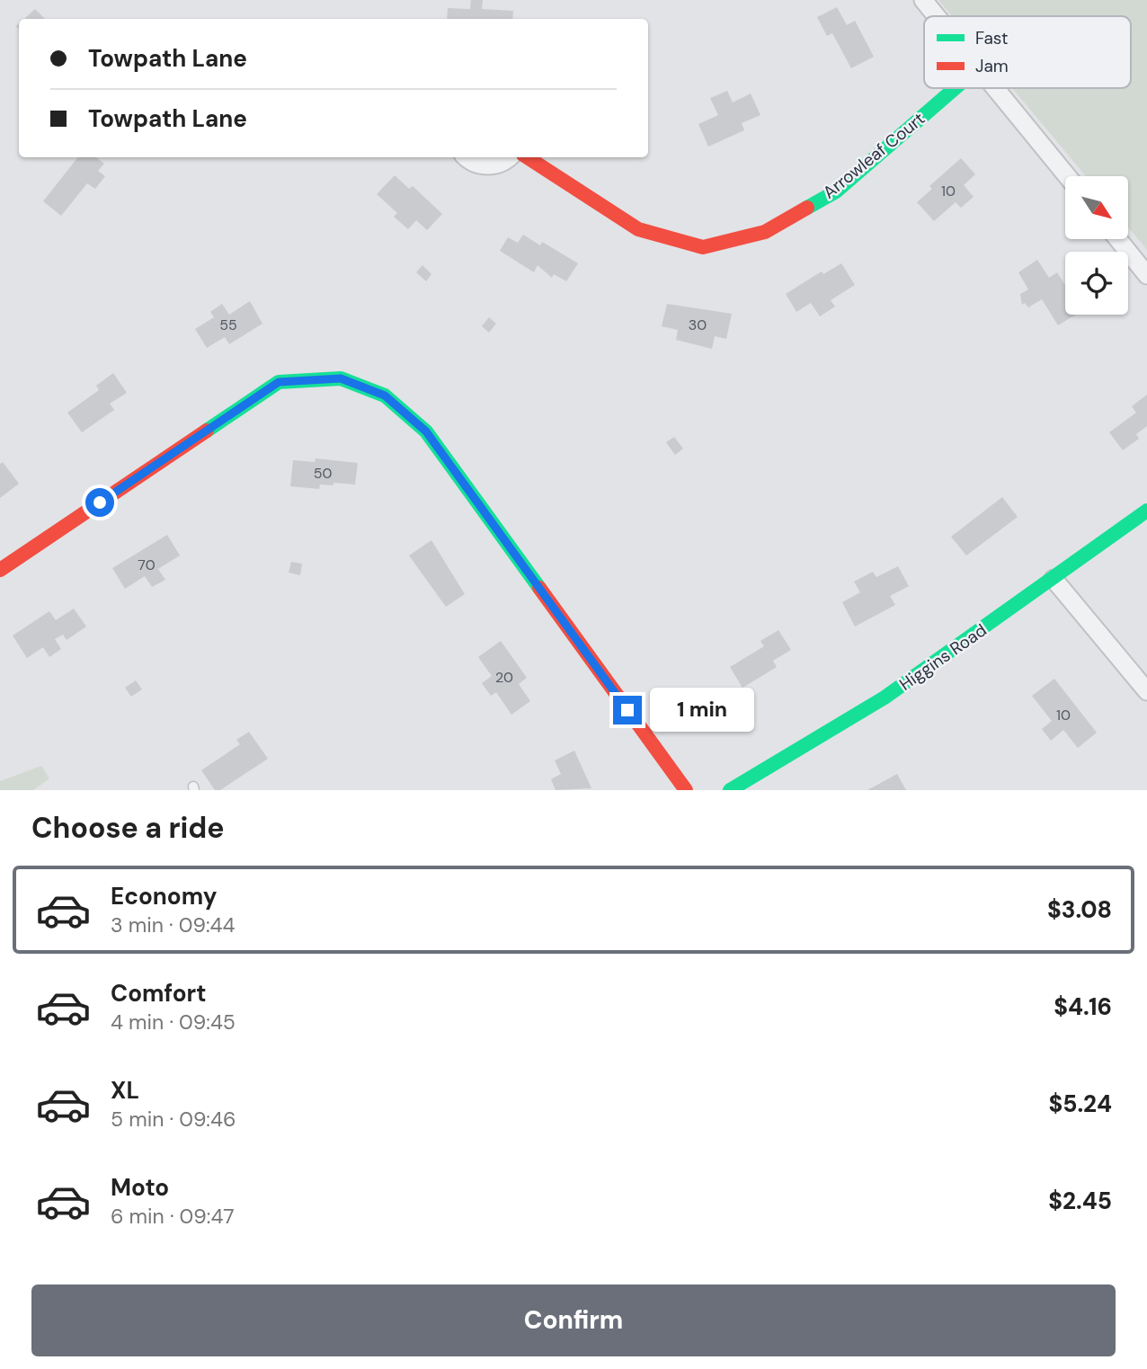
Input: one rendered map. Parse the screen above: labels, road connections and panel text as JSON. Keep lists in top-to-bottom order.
{
  "streets": {
    "street": ["Arrowleaf Court", "Higgins Road"]
  },
  "house_numbers": [
    "10",
    "55",
    "30",
    "50",
    "70",
    "20",
    "10"
  ],
  "legend": ["Fast", "Jam"],
  "north": "bottom right",
  "page": {
    "banner": ["Towpath Lane", "Towpath Lane"],
    "bubble": "1 min",
    "heading": "Choose a ride",
    "list": [
      {
        "name": "Economy",
        "note": "3 min · 09:44",
        "value": "$3.08"
      },
      {
        "name": "Comfort",
        "note": "4 min · 09:45",
        "value": "$4.16"
      },
      {
        "name": "XL",
        "note": "5 min · 09:46",
        "value": "$5.24"
      },
      {
        "name": "Moto",
        "note": "6 min · 09:47",
        "value": "$2.45"
      }
    ],
    "buttons": "Confirm"
  }
}
